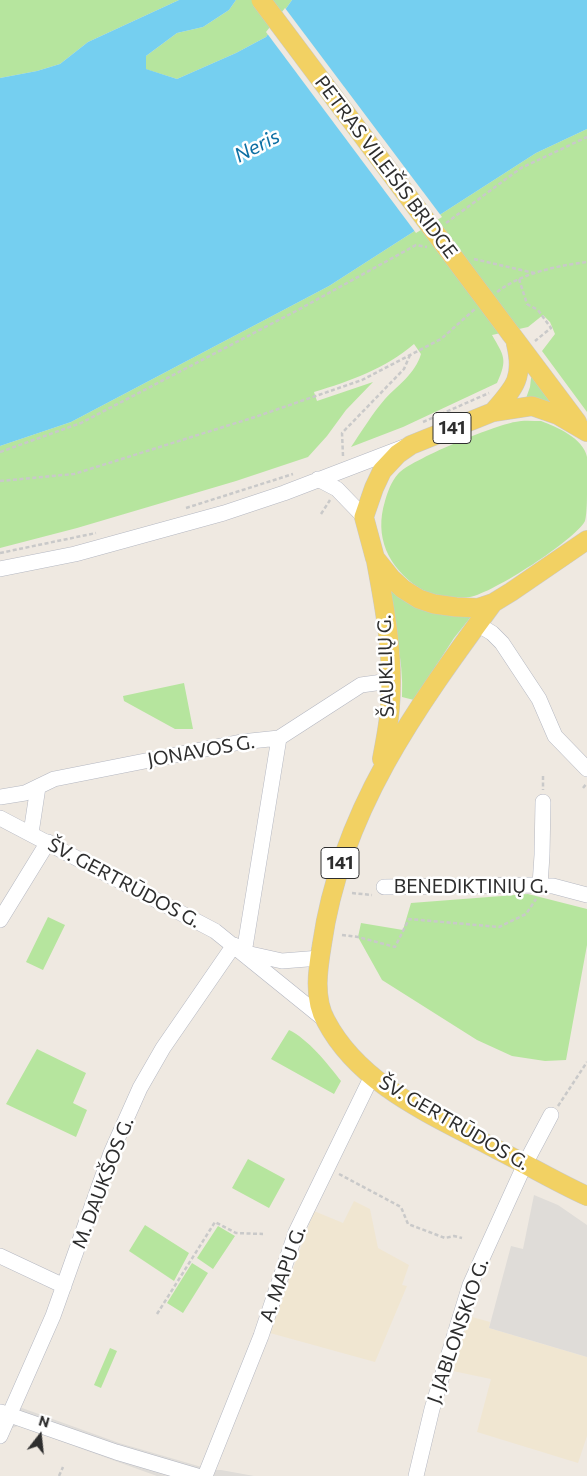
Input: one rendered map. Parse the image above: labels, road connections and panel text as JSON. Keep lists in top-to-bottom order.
{
  "streets": {
    "main road": [
      "PETRAS VILEIŠIS BRIDGE",
      "141",
      "ŠAUKLIŲ G.",
      "ŠV. GERTRŪDOS G."
    ],
    "street": [
      "JONAVOS G.",
      "BENEDIKTINIŲ G.",
      "M. DAUKŠOS G.",
      "A. MAPU G.",
      "J. JABLONSKIO G."
    ]
  },
  "crossings": [
    ["PETRAS VILEIŠIS BRIDGE", "141"],
    ["141", "ŠAUKLIŲ G."],
    ["ŠAUKLIŲ G.", "JONAVOS G."],
    ["ŠAUKLIŲ G.", "ŠV. GERTRŪDOS G."],
    ["JONAVOS G.", "M. DAUKŠOS G."],
    ["ŠV. GERTRŪDOS G.", "M. DAUKŠOS G."],
    ["ŠV. GERTRŪDOS G.", "A. MAPU G."],
    ["ŠV. GERTRŪDOS G.", "J. JABLONSKIO G."]
  ],
  "water": ["Neris"],
  "north": "top"
}
